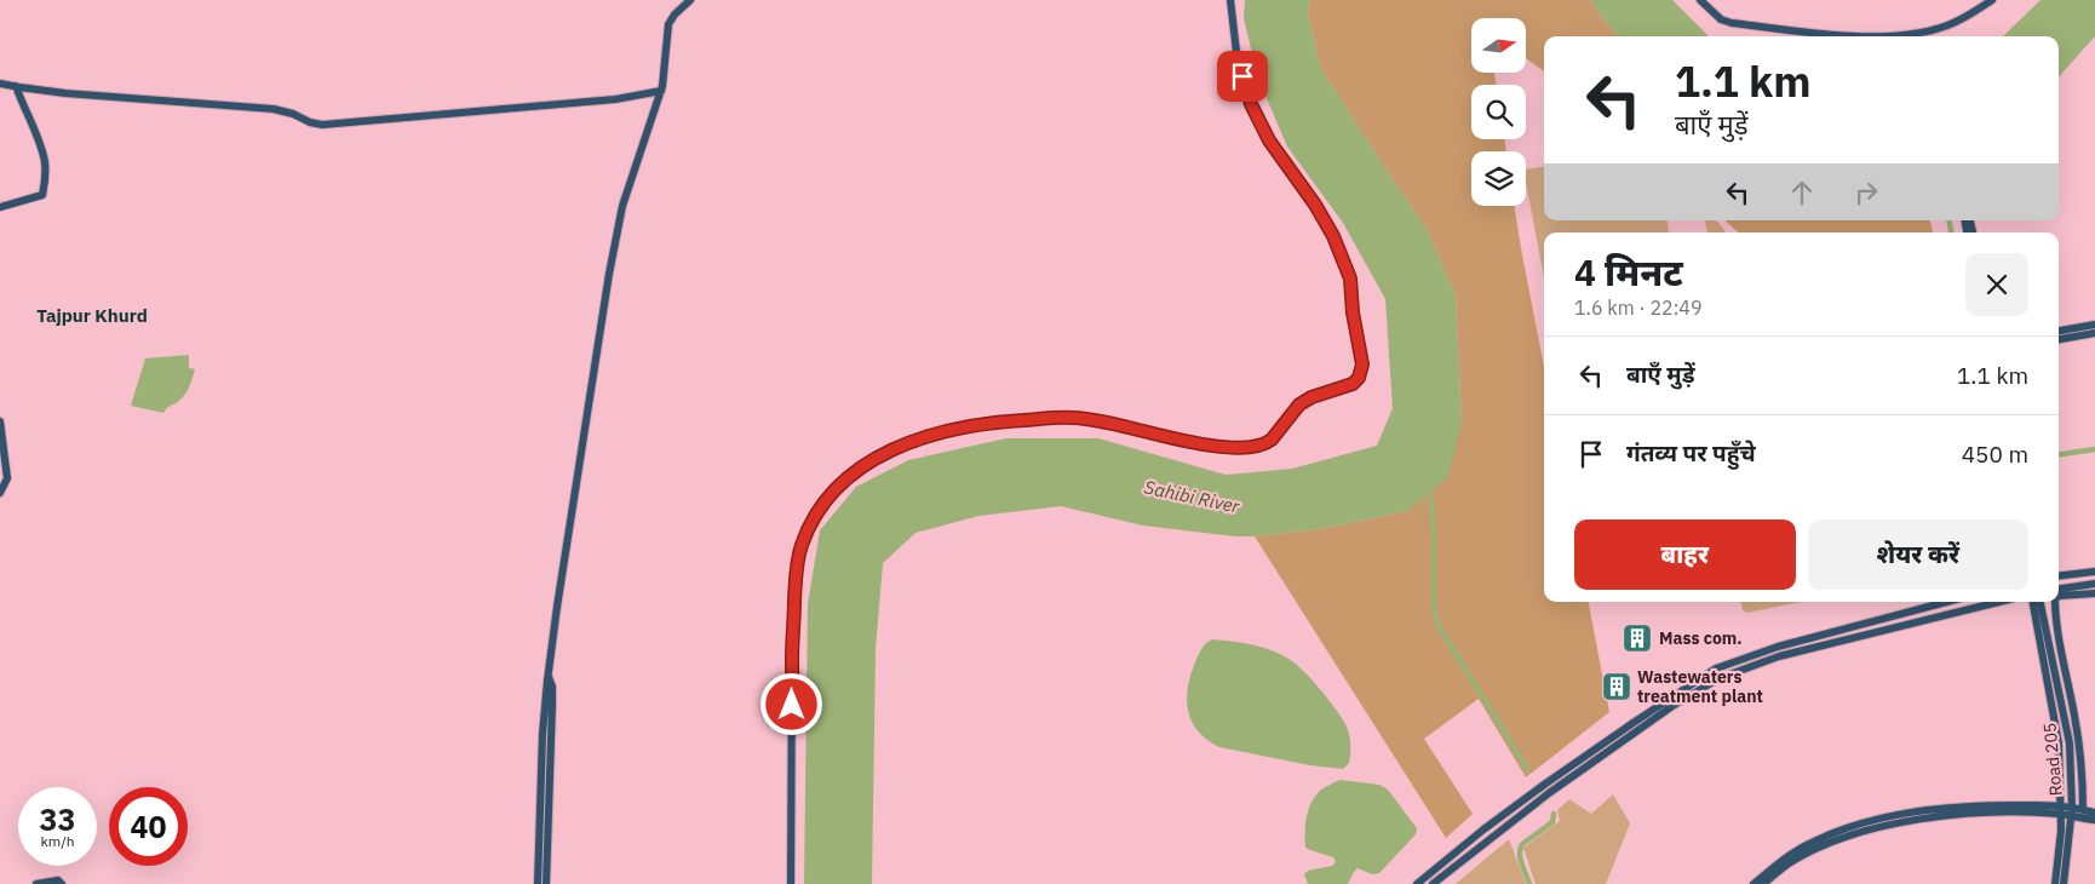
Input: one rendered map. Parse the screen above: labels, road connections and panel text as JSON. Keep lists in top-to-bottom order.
{
  "streets": {
    "street": ["Road 205"]
  },
  "districts": ["Tajpur Khurd"],
  "water": ["Sahibi River"],
  "places": {
    "building": ["Mass com.", "Wastewaters treatment plant"]
  },
  "north": "right",
  "page": {
    "turn": ["1.1 km", "बाएँ मुड़ें"],
    "heading": ["4 मिनट", "1.6 km · 22:49"],
    "list": [
      {
        "name": "बाएँ मुड़ें",
        "value": "1.1 km"
      },
      {
        "name": "गंतव्य पर पहुँचे",
        "value": "450 m"
      }
    ],
    "buttons": ["बाहर", "शेयर करें"],
    "speed": "33 km/h",
    "limit": "40"
  }
}
